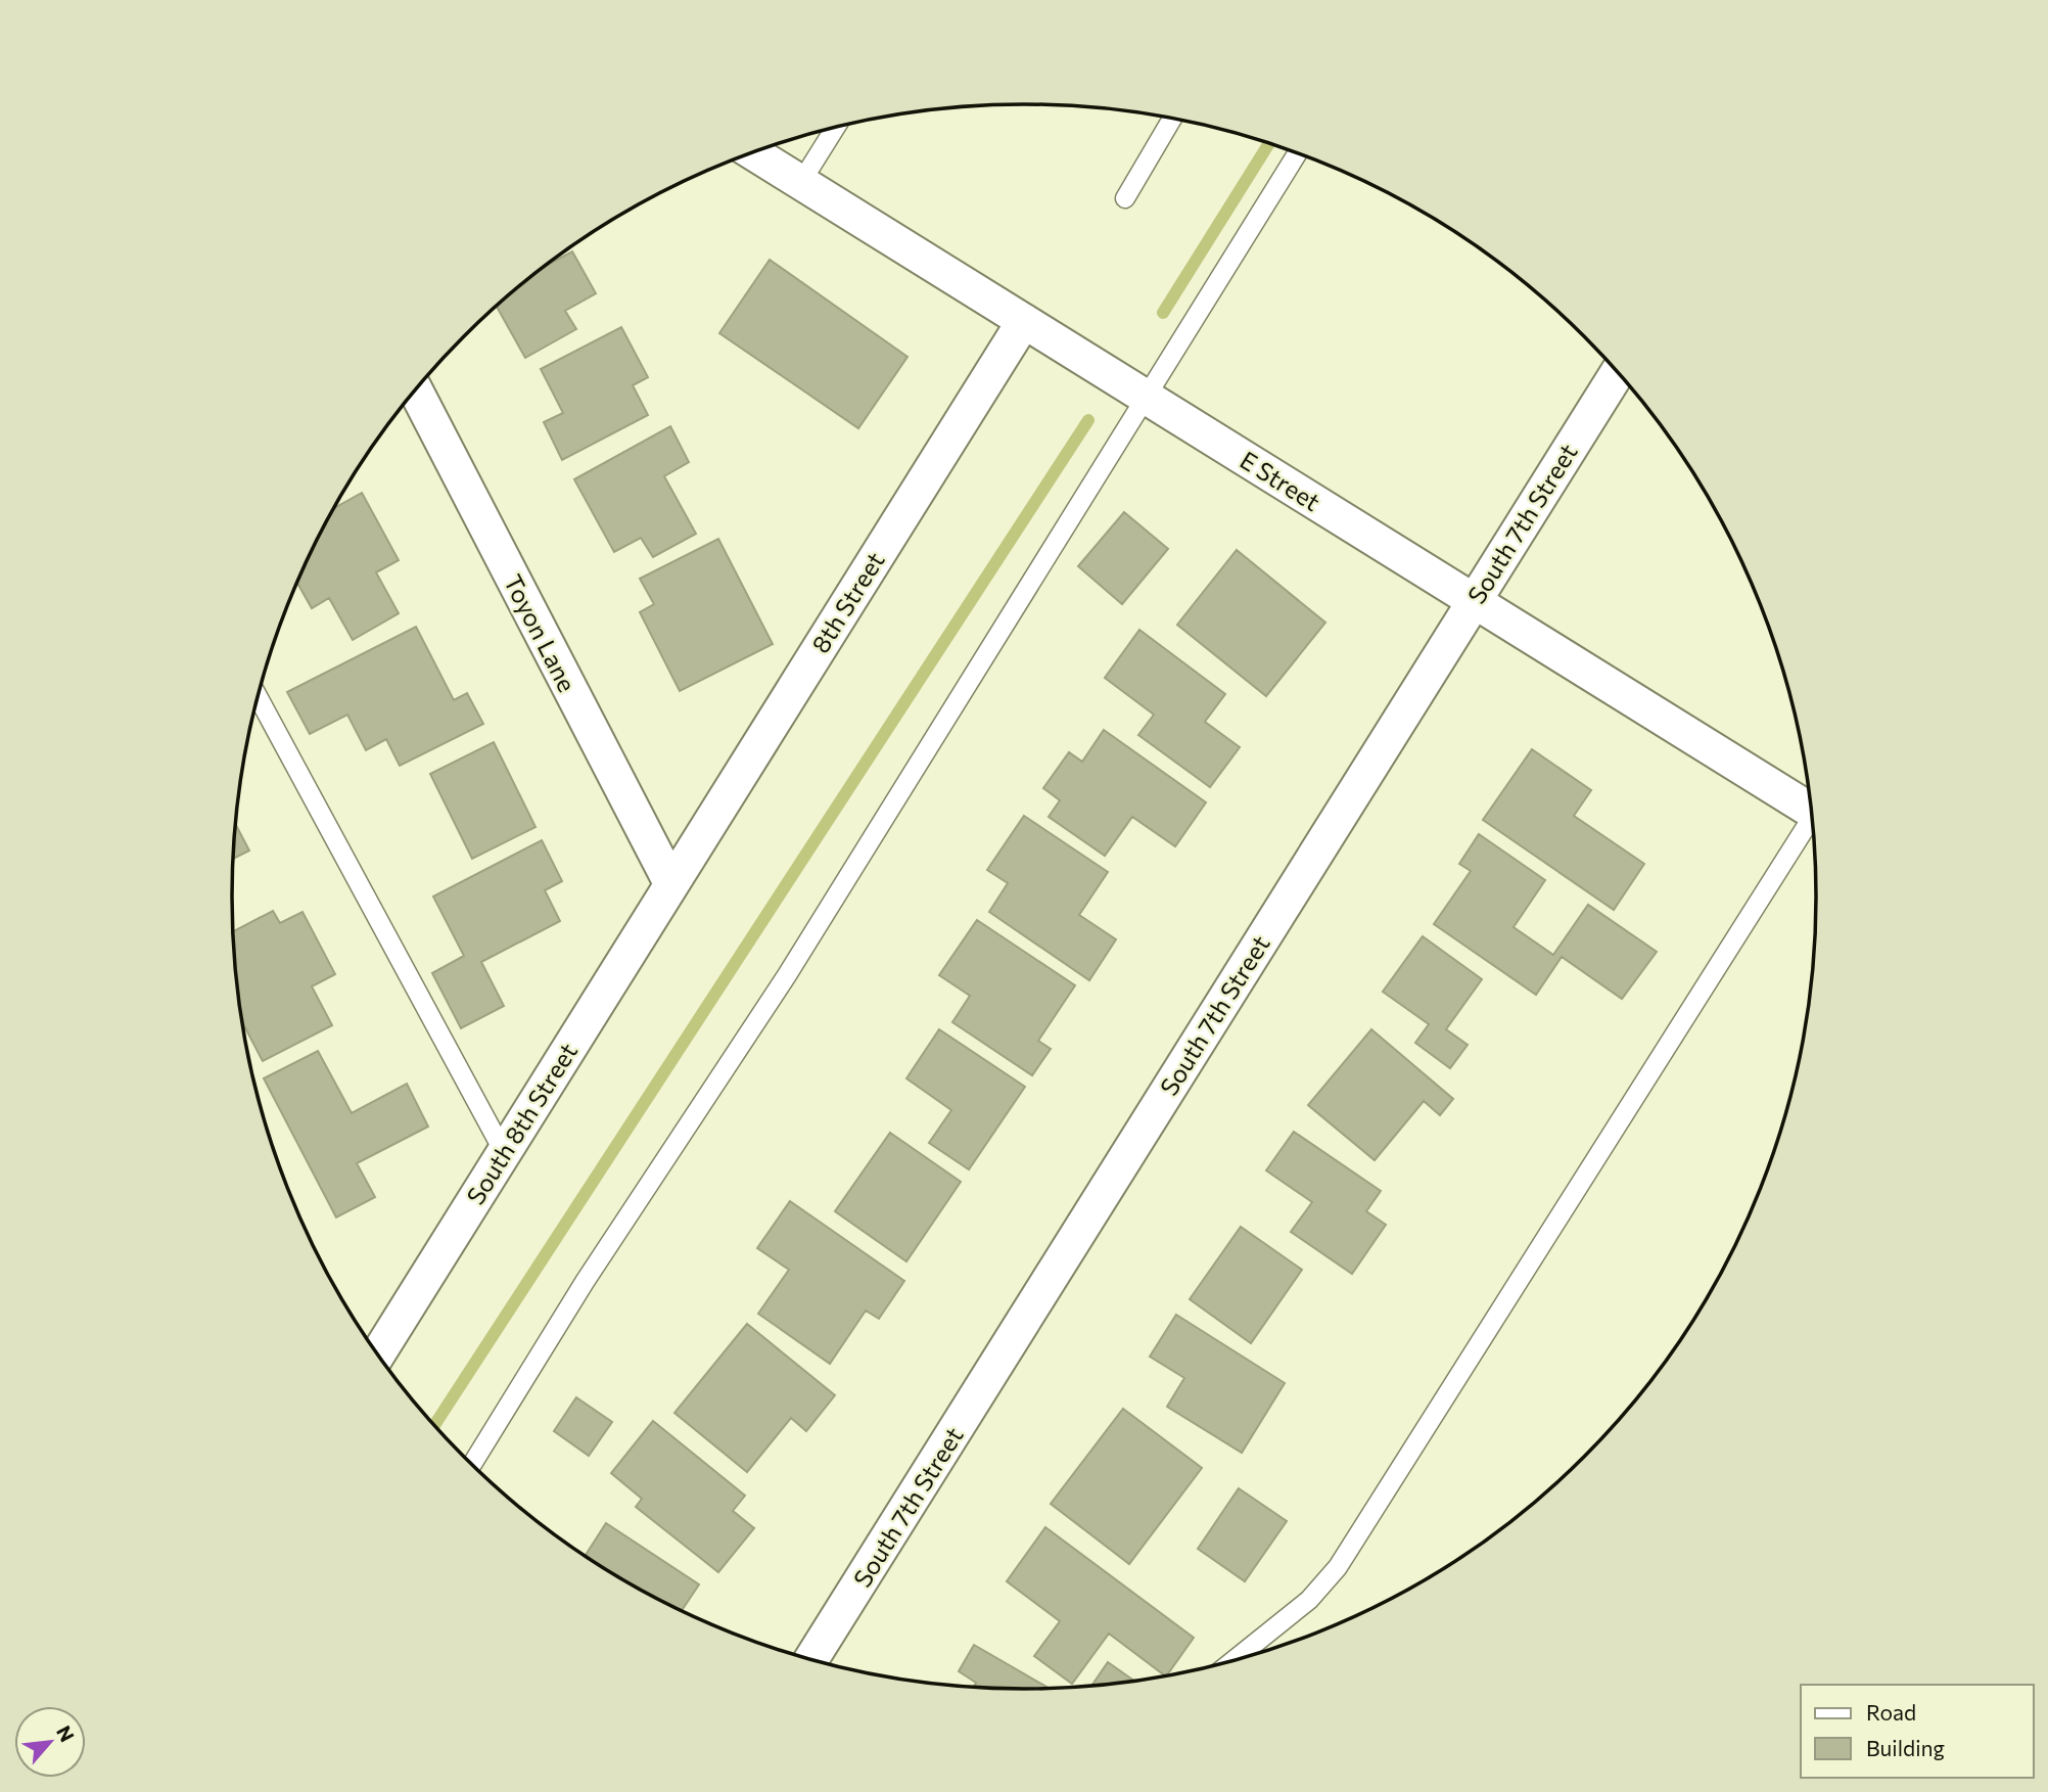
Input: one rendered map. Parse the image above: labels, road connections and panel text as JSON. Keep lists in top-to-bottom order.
{
  "streets": {
    "street": [
      "E Street",
      "South 7th Street",
      "8th Street",
      "Toyon Lane",
      "South 8th Street"
    ]
  },
  "crossings": [
    ["E Street", "South 7th Street"],
    ["E Street", "8th Street"],
    ["8th Street", "Toyon Lane"],
    ["8th Street", "South 8th Street"],
    ["Toyon Lane", "South 8th Street"]
  ],
  "legend": ["Road", "Building"],
  "north": "top right"
}
